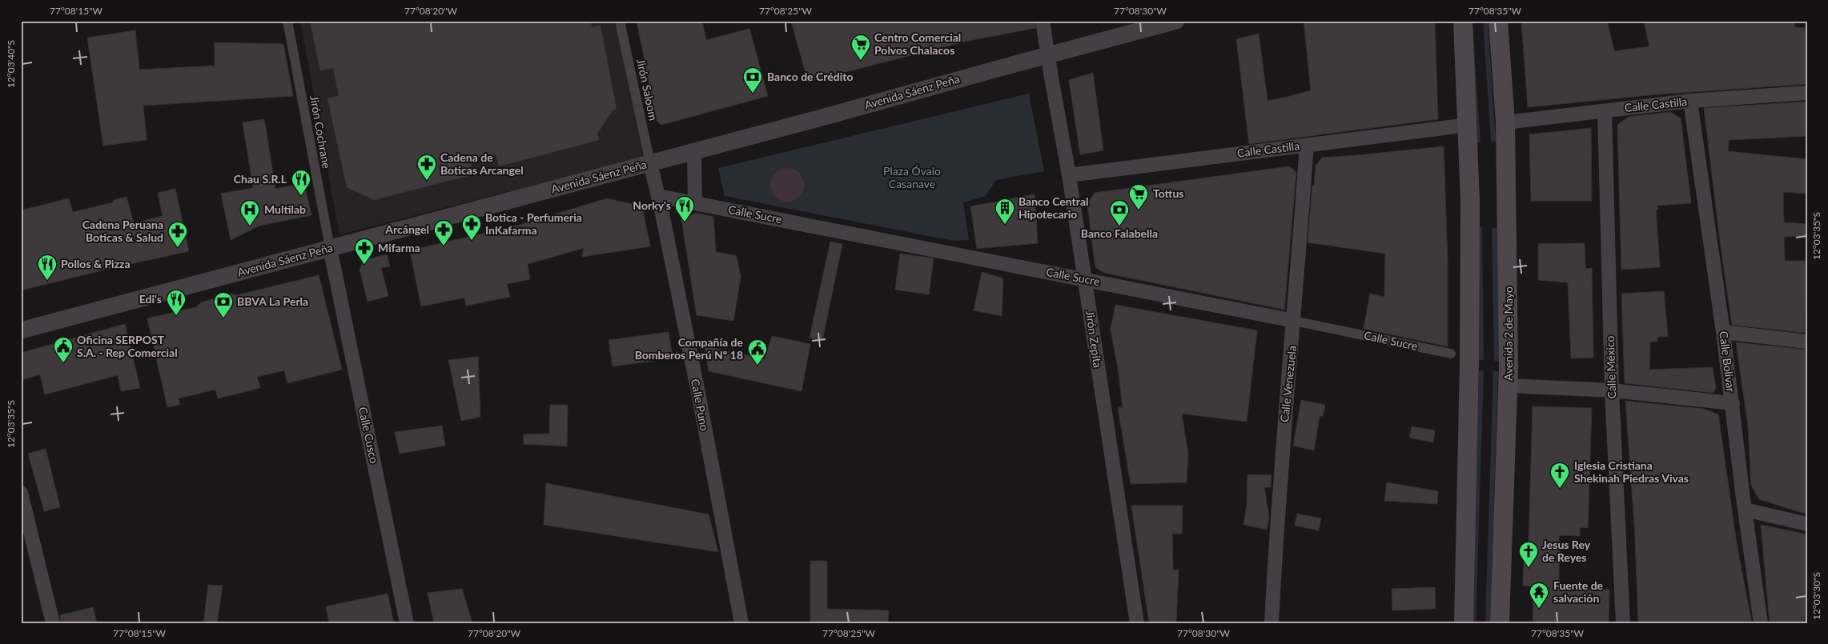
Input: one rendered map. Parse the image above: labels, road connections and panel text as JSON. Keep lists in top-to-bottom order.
{
  "streets": {
    "main road": ["Avenida 2 de Mayo"],
    "street": [
      "Jirón Saloom",
      "Avenida Sáenz Peña",
      "Calle Castilla",
      "Jirón Cochrane",
      "Calle Sucre",
      "Jirón Zepita",
      "Calle Bolívar",
      "Calle México",
      "Calle Venezuela",
      "Calle Puno",
      "Calle Cusco"
    ]
  },
  "crossings": [
    ["Jirón Saloom", "Avenida Sáenz Peña"],
    ["Jirón Saloom", "Calle Puno"],
    ["Avenida Sáenz Peña", "Jirón Cochrane"],
    ["Avenida Sáenz Peña", "Jirón Zepita"],
    ["Avenida Sáenz Peña", "Calle Puno"],
    ["Avenida Sáenz Peña", "Calle Cusco"],
    ["Calle Castilla", "Avenida 2 de Mayo"],
    ["Calle Castilla", "Jirón Zepita"],
    ["Calle Castilla", "Calle Bolívar"],
    ["Calle Castilla", "Calle México"],
    ["Calle Castilla", "Calle Venezuela"],
    ["Jirón Cochrane", "Calle Cusco"],
    ["Calle Sucre", "Jirón Zepita"],
    ["Calle Sucre", "Calle Venezuela"],
    ["Calle Sucre", "Calle Puno"]
  ],
  "parks": ["Plaza Óvalo Casanave"],
  "places": {
    "supermarket": ["Centro Comercial Polvos Chalacos", "Tottus"],
    "bank": ["Banco de Crédito", "Banco Falabella", "BBVA La Perla"],
    "pharmacy": [
      "Cadena de Boticas Arcangel",
      "Botica - Perfumeria InKafarma",
      "Arcángel",
      "Cadena Peruana Boticas & Salud",
      "Mifarma"
    ],
    "restaurant": [
      "Chau S.R.L",
      "Norky's",
      "Pollos & Pizza",
      "Edi's"
    ],
    "building": ["Banco Central Hipotecario"],
    "hospital": ["Multilab"],
    "public building": ["Oficina SERPOST S.A. - Rep Comercial", "Compañía de Bomberos Perú Nº 18"],
    "church": ["Iglesia Cristiana Shekinah Piedras Vivas", "Jesus Rey de Reyes"],
    "temple": ["Fuente de salvación"]
  },
  "coordinates": [
    "77°08'15\"W",
    "77°08'20\"W",
    "77°08'25\"W",
    "77°08'30\"W",
    "77°08'35\"W",
    "12°03'40\"S",
    "12°03'35\"S",
    "12°03'30\"S"
  ]
}
